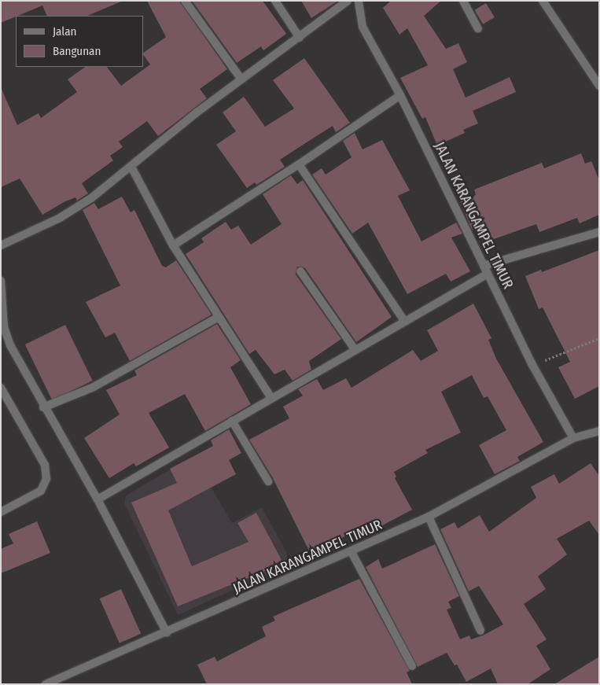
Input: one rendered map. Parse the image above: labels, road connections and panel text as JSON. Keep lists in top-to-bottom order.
{
  "streets": {
    "street": ["JALAN KARANGAMPEL TIMUR"]
  },
  "legend": ["Jalan", "Bangunan"]
}
